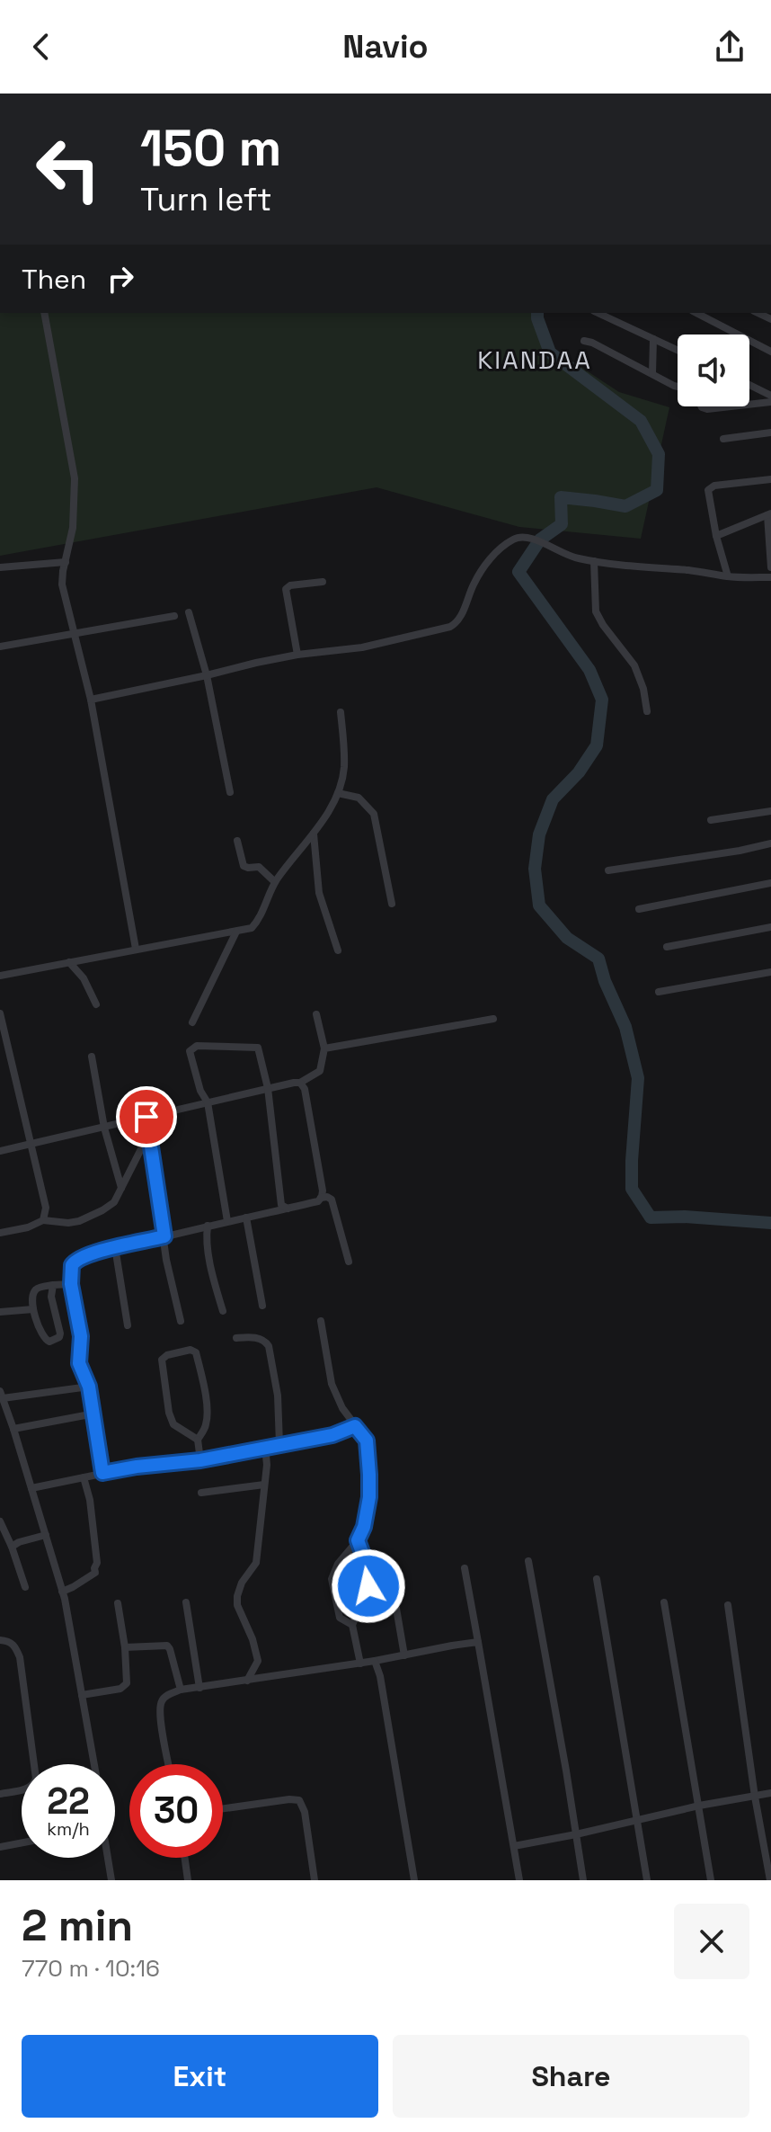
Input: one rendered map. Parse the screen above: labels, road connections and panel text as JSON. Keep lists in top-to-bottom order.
{
  "districts": ["KIANDAA"],
  "page": {
    "header": "Navio",
    "turn": ["150 m", "Turn left"],
    "then": "Then",
    "speed": "22 km/h",
    "limit": "30",
    "heading": ["2 min", "770 m · 10:16"],
    "buttons": ["Exit", "Share"]
  }
}
